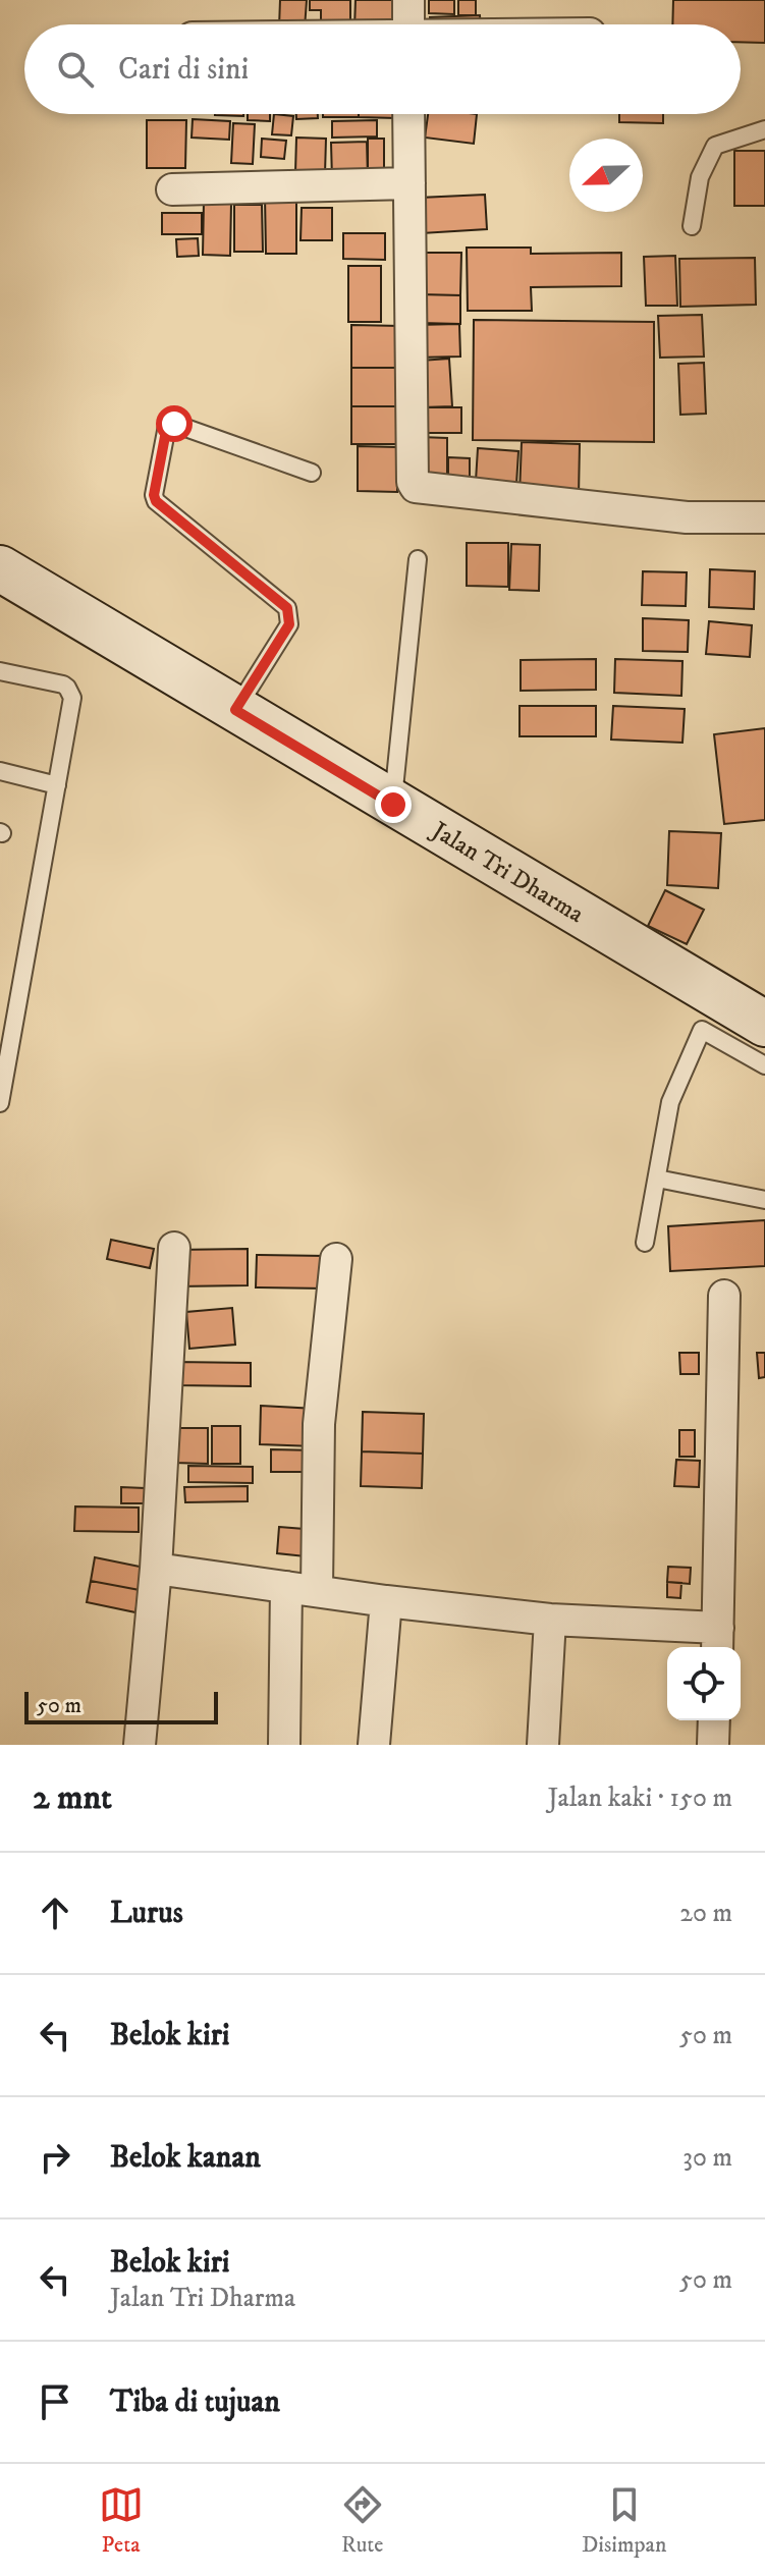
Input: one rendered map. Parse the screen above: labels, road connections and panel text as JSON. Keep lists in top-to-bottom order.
{
  "streets": {
    "main road": ["Jalan Tri Dharma"]
  },
  "scale_bar": "50 m",
  "north": "left",
  "page": {
    "search": "Cari di sini",
    "scale": "50 m",
    "heading": ["2 mnt", "Jalan kaki · 150 m"],
    "list": [
      ["Lurus", "20 m"],
      ["Belok kiri", "50 m"],
      ["Belok kanan", "30 m"],
      ["Belok kiri", "Jalan Tri Dharma", "50 m"],
      "Tiba di tujuan"
    ],
    "nav": ["Peta", "Rute", "Disimpan"]
  }
}
